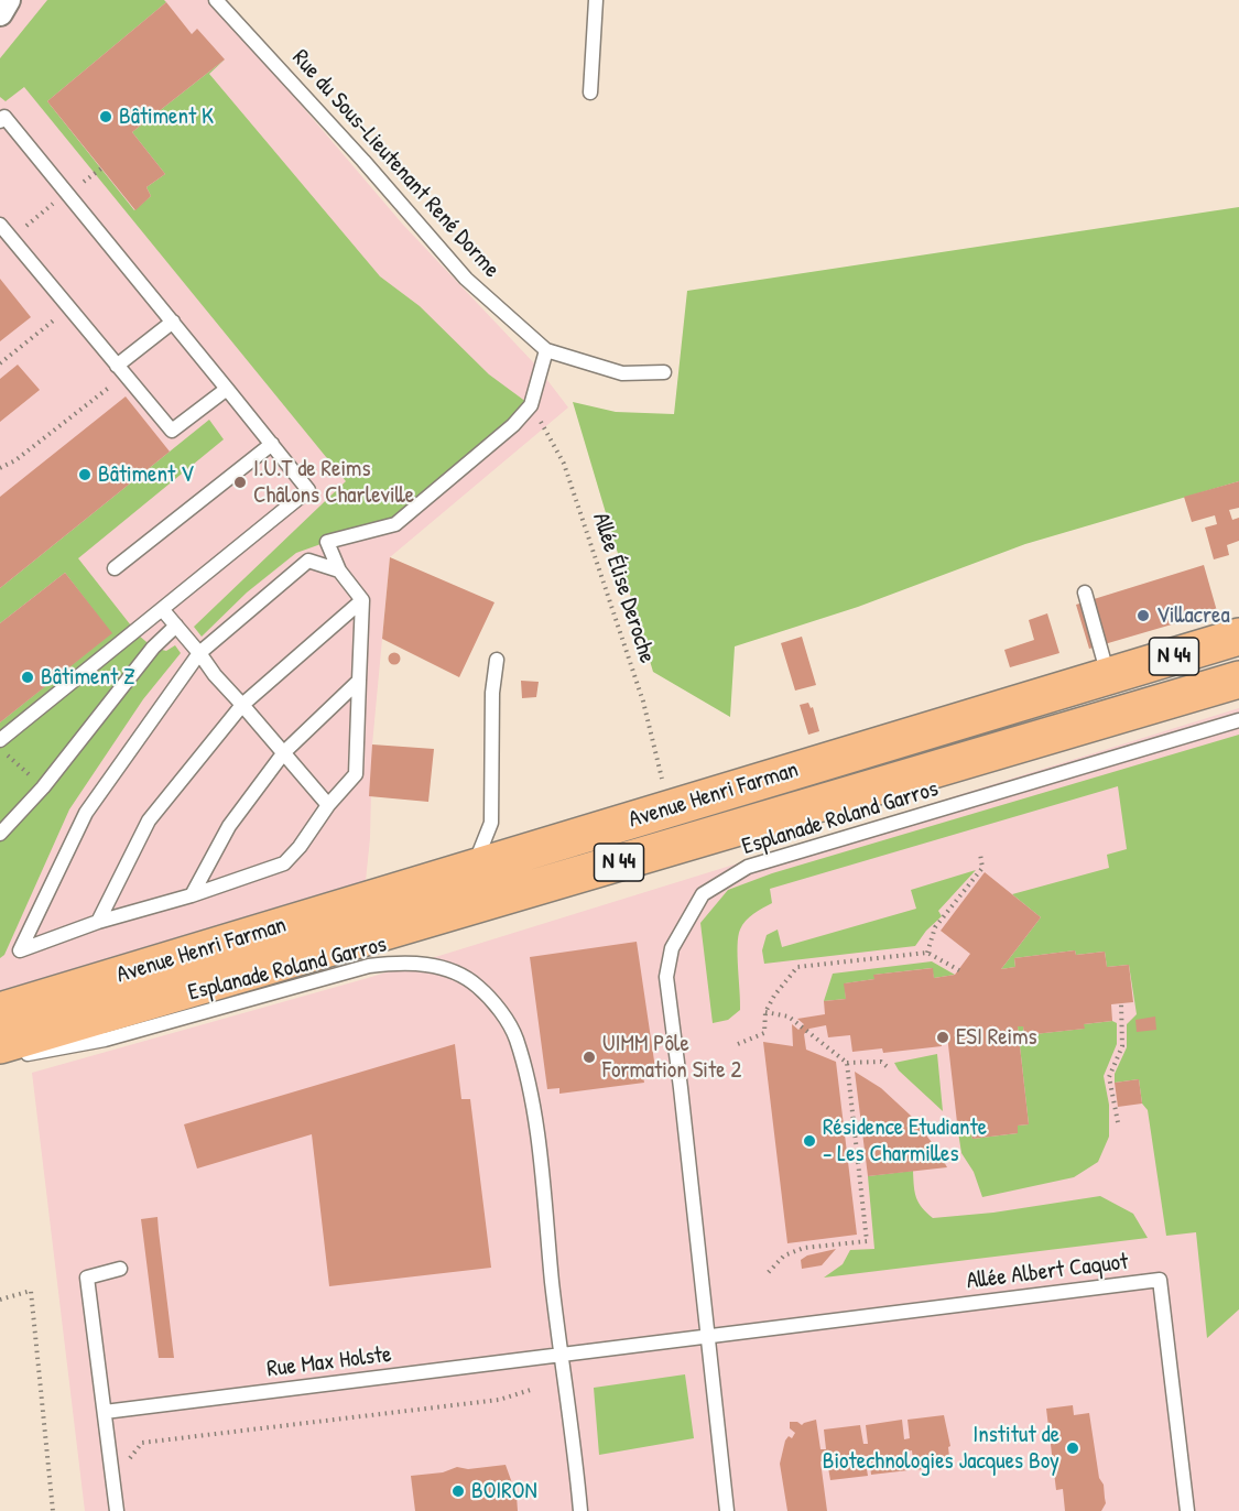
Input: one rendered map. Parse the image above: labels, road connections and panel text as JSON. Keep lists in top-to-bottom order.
{
  "streets": {
    "main road": ["N 44", "Avenue Henri Farman"],
    "lane": [
      "Rue du Sous-Lieutenant René Dorme",
      "Esplanade Roland Garros",
      "Allée Albert Caquot",
      "Rue Max Holste"
    ],
    "path": ["Allée Élise Deroche"]
  },
  "crossings": [
    ["Avenue Henri Farman", "Esplanade Roland Garros"],
    ["Esplanade Roland Garros", "Allée Albert Caquot"],
    ["Esplanade Roland Garros", "Rue Max Holste"]
  ],
  "places": [
    "Bâtiment K",
    "Bâtiment V",
    "I.U.T de Reims Châlons Charleville",
    "Villacrea",
    "Bâtiment Z",
    "ESI Reims",
    "UIMM Pôle Formation Site 2",
    "Résidence Etudiante - Les Charmilles",
    "Institut de Biotechnologies Jacques Boy",
    "BOIRON"
  ]
}
